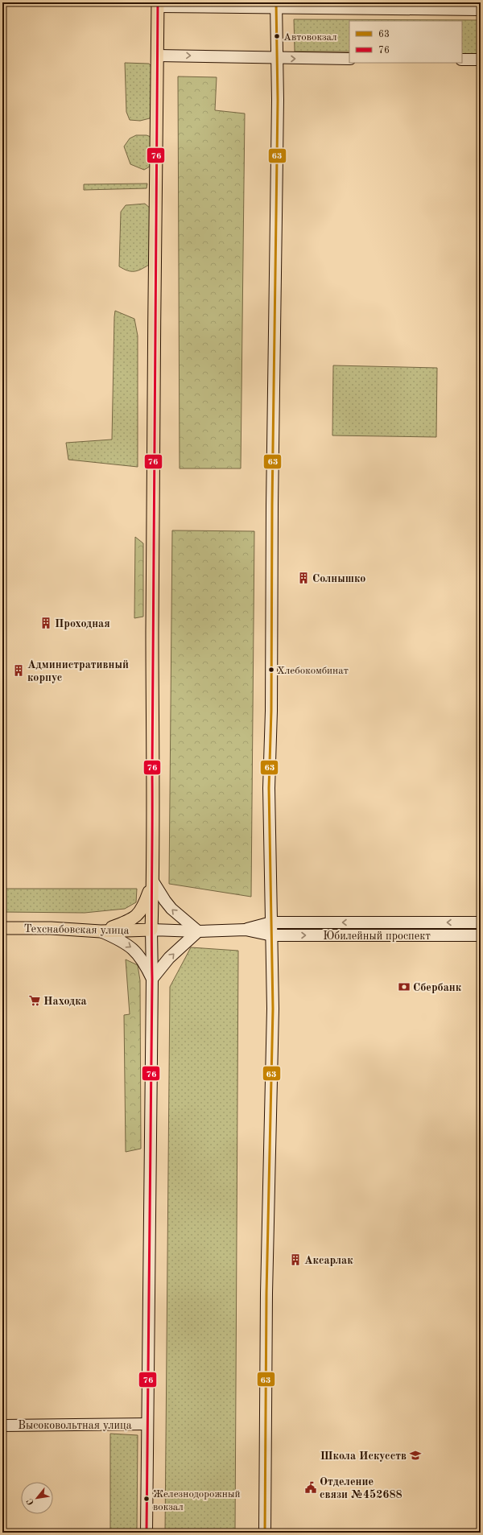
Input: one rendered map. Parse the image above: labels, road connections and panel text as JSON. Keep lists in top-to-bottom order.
{
  "streets": {
    "main road": ["Техснабовская улица", "Юбилейный проспект", "Высоковольтная улица"]
  },
  "places": {
    "other": ["Автовокзал", "Хлебокомбинат", "Железнодорожный вокзал"],
    "building": [
      "Солнышко",
      "Проходная",
      "Административный корпус",
      "Аксарлак"
    ],
    "bank": ["Сбербанк"],
    "supermarket": ["Находка"],
    "school or university": ["Школа Искусств"],
    "public building": ["Отделение связи №452688"]
  },
  "lines": ["transit line 63", "transit line 76"],
  "legend": ["63", "76"],
  "north": "bottom left"
}
